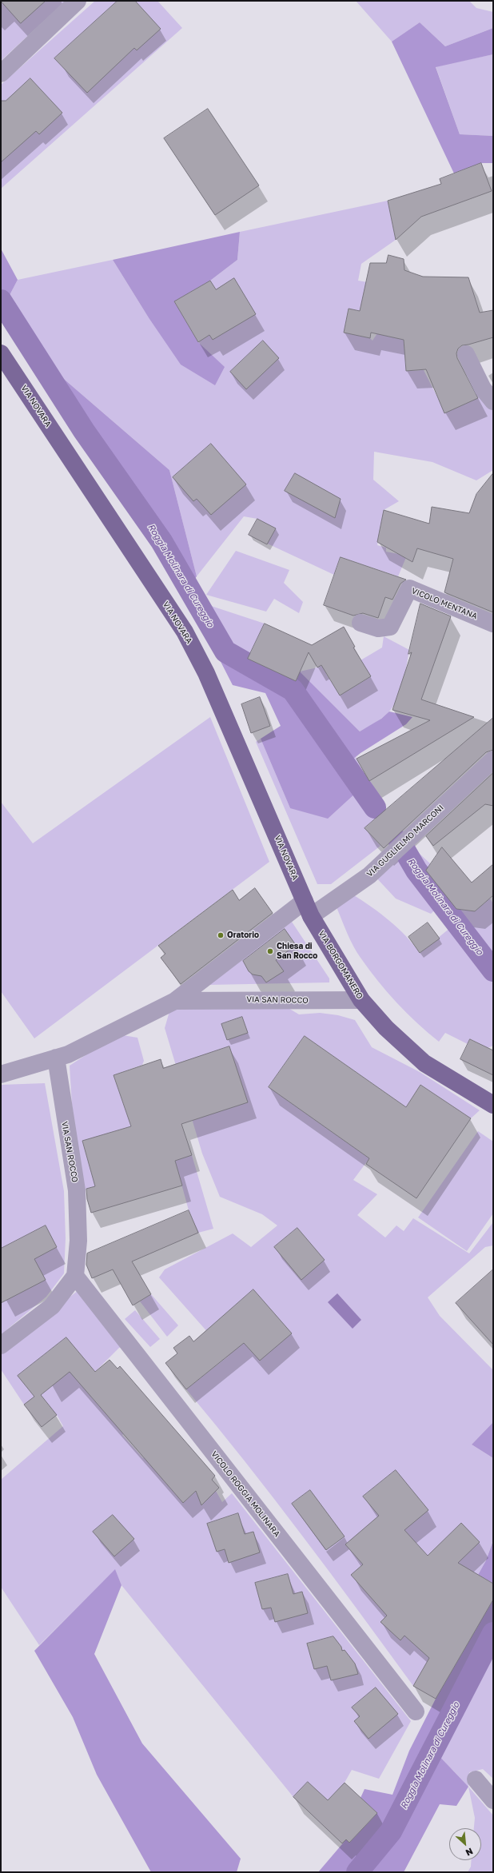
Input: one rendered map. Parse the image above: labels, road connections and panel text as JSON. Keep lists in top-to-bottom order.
{
  "streets": {
    "main road": ["VIA NOVARA", "VIA BORGOMANERO"],
    "street": [
      "VICOLO MENTANA",
      "VIA GUGLIELMO MARCONI",
      "VIA SAN ROCCO",
      "VICOLO ROGGIA MOLINARA"
    ]
  },
  "crossings": [
    ["VIA NOVARA", "VIA GUGLIELMO MARCONI"],
    ["VIA NOVARA", "VIA BORGOMANERO"],
    ["VIA NOVARA", "VIA SAN ROCCO"],
    ["VIA GUGLIELMO MARCONI", "VIA BORGOMANERO"],
    ["VIA GUGLIELMO MARCONI", "VIA SAN ROCCO"],
    ["VIA BORGOMANERO", "VIA SAN ROCCO"],
    ["VIA SAN ROCCO", "VICOLO ROGGIA MOLINARA"]
  ],
  "water": ["Roggia Molinara di Cureggio"],
  "places": ["Oratorio", "Chiesa di San Rocco"],
  "north": "bottom right"
}
